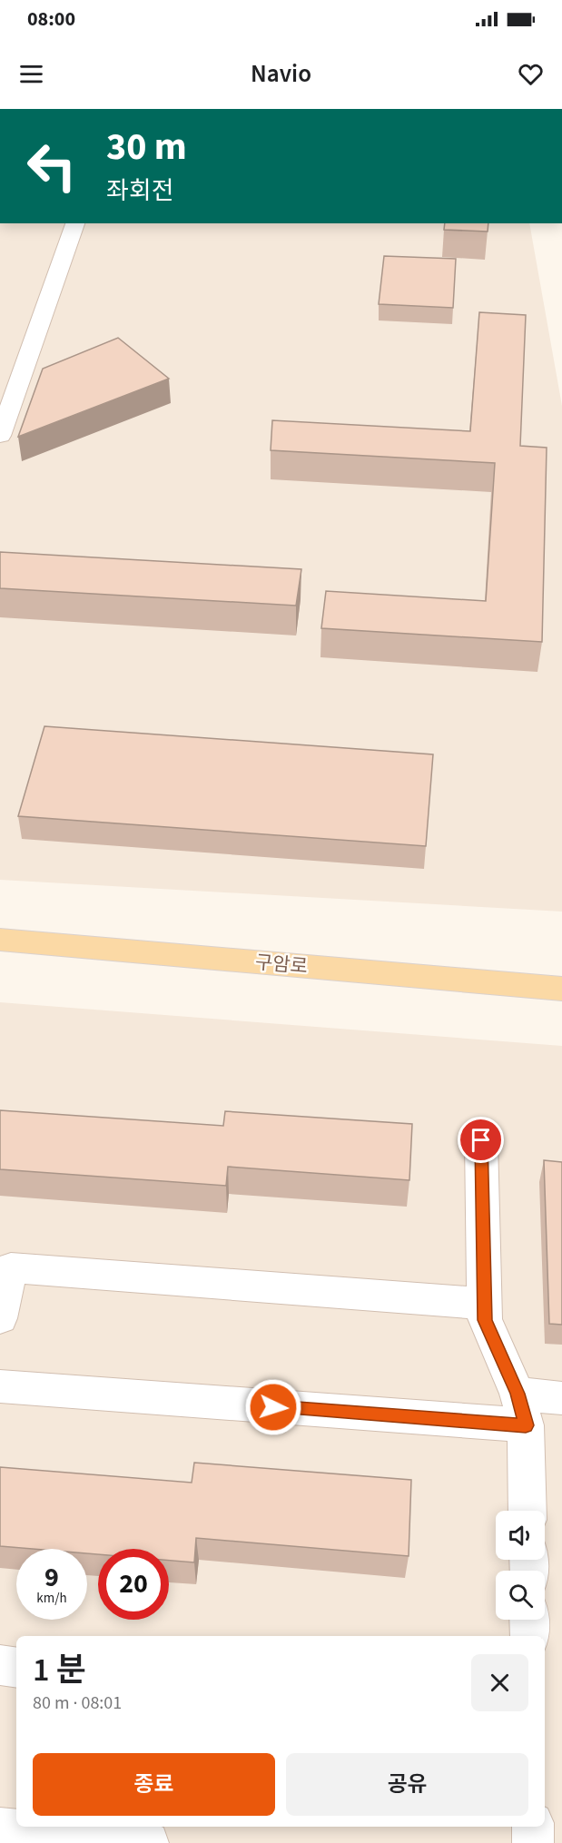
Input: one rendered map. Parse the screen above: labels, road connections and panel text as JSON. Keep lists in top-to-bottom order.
{
  "streets": {
    "main road": ["구암로"]
  },
  "page": {
    "status": "08:00",
    "header": "Navio",
    "turn": ["30 m", "좌회전"],
    "speed": "9 km/h",
    "limit": "20",
    "heading": ["1 분", "80 m · 08:01"],
    "buttons": ["종료", "공유"]
  }
}
